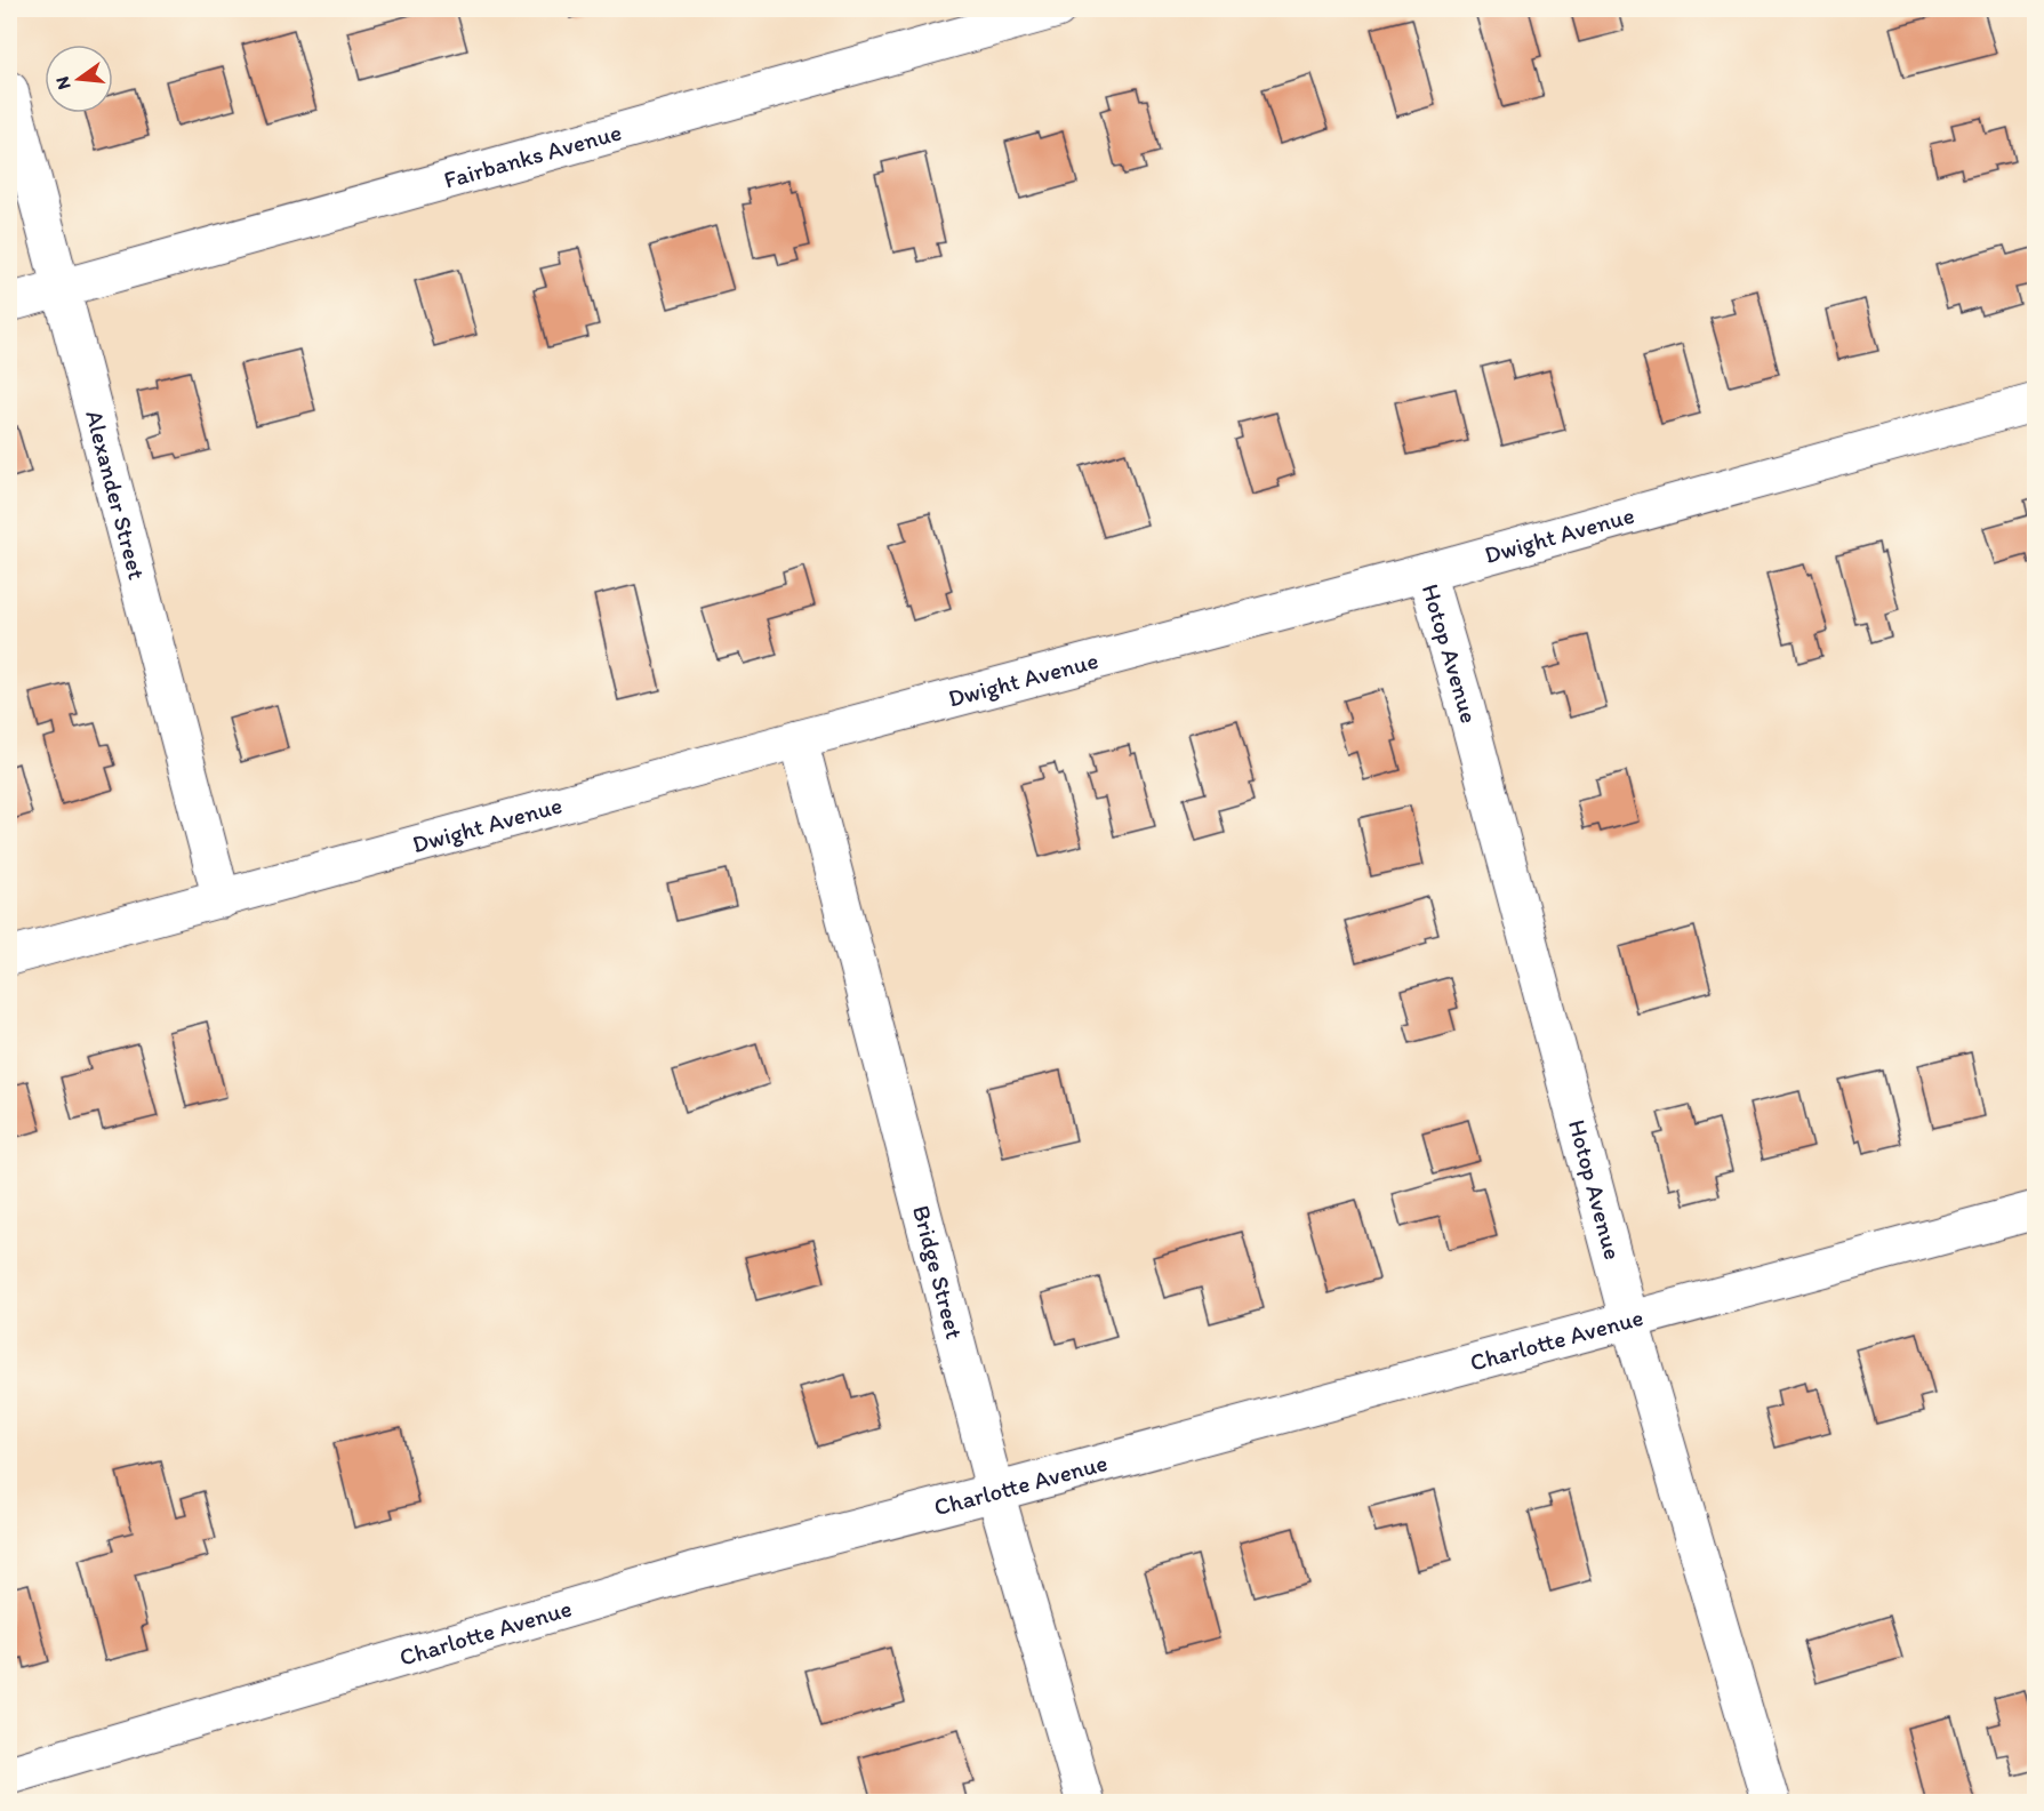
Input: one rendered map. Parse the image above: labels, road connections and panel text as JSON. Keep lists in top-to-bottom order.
{
  "streets": {
    "street": [
      "Fairbanks Avenue",
      "Alexander Street",
      "Dwight Avenue",
      "Hotop Avenue",
      "Bridge Street",
      "Charlotte Avenue"
    ]
  },
  "crossings": [
    ["Fairbanks Avenue", "Alexander Street"],
    ["Alexander Street", "Dwight Avenue"],
    ["Dwight Avenue", "Hotop Avenue"],
    ["Dwight Avenue", "Bridge Street"],
    ["Hotop Avenue", "Charlotte Avenue"],
    ["Bridge Street", "Charlotte Avenue"]
  ],
  "north": "left"
}
